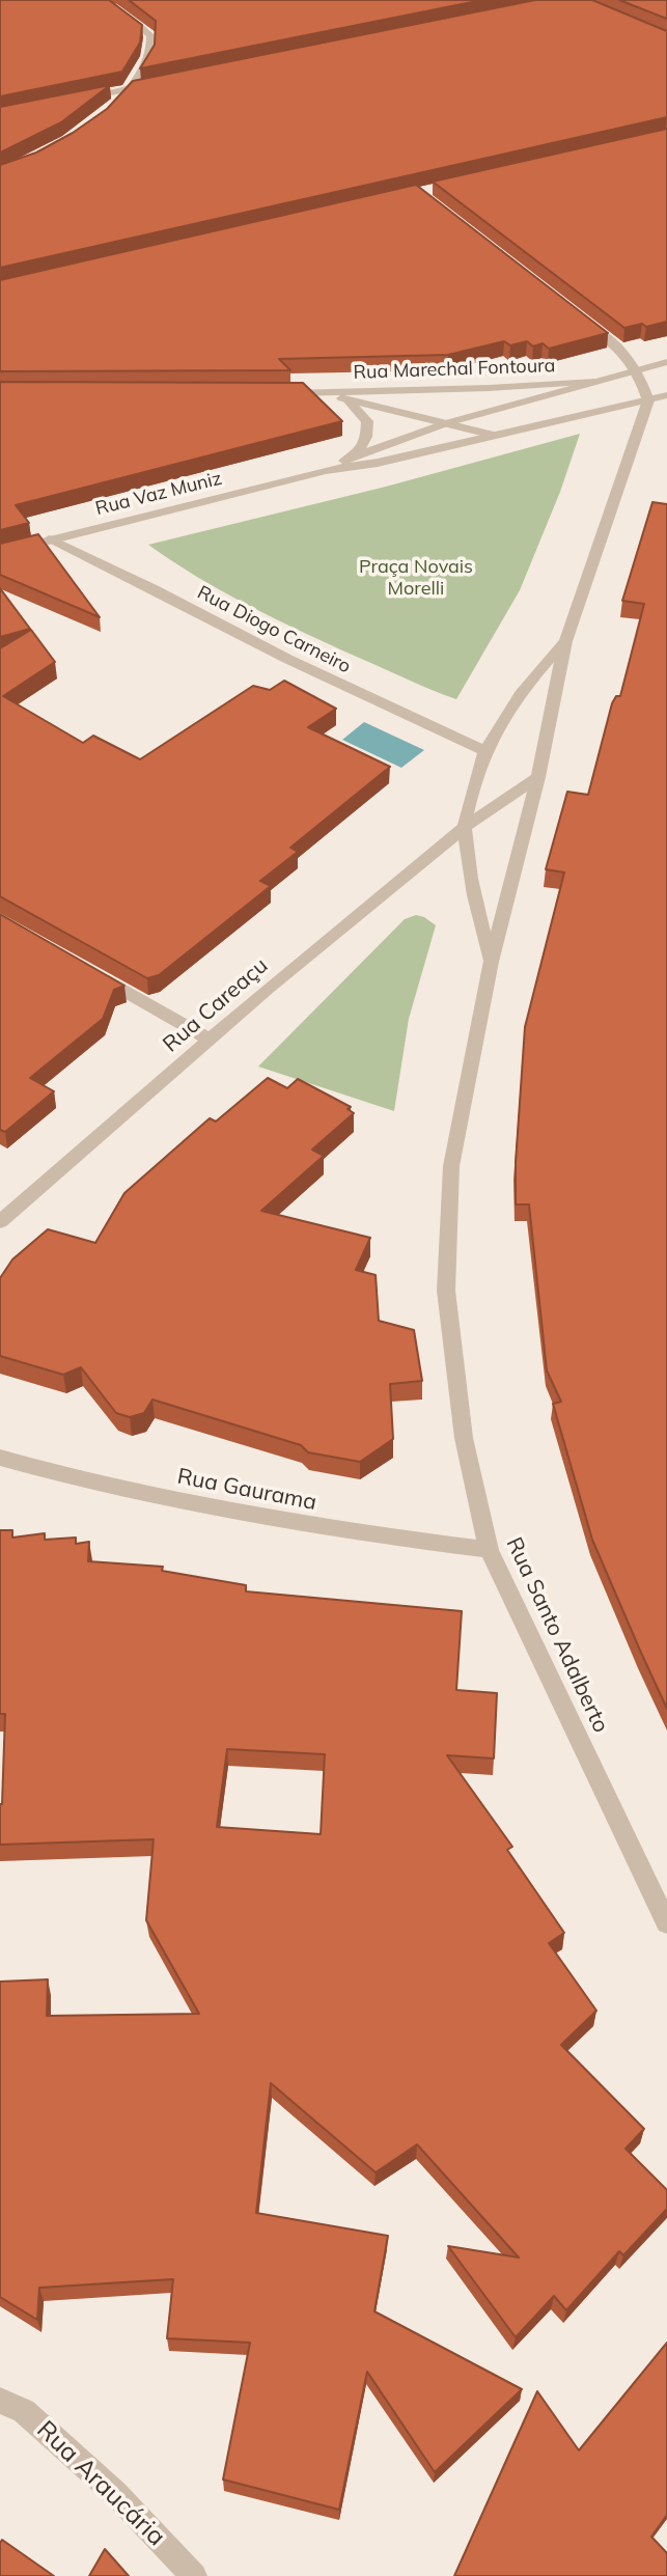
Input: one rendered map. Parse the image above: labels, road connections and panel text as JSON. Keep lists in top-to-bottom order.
{
  "streets": {
    "street": [
      "Rua Marechal Fontoura",
      "Rua Vaz Muniz",
      "Rua Diogo Carneiro",
      "Rua Careaçu",
      "Rua Gaurama",
      "Rua Santo Adalberto",
      "Rua Araucária"
    ]
  },
  "crossings": [
    ["Rua Marechal Fontoura", "Rua Vaz Muniz"],
    ["Rua Vaz Muniz", "Rua Diogo Carneiro"],
    ["Rua Careaçu", "Rua Santo Adalberto"],
    ["Rua Gaurama", "Rua Santo Adalberto"]
  ],
  "parks": ["Praça Novais Morelli"]
}
